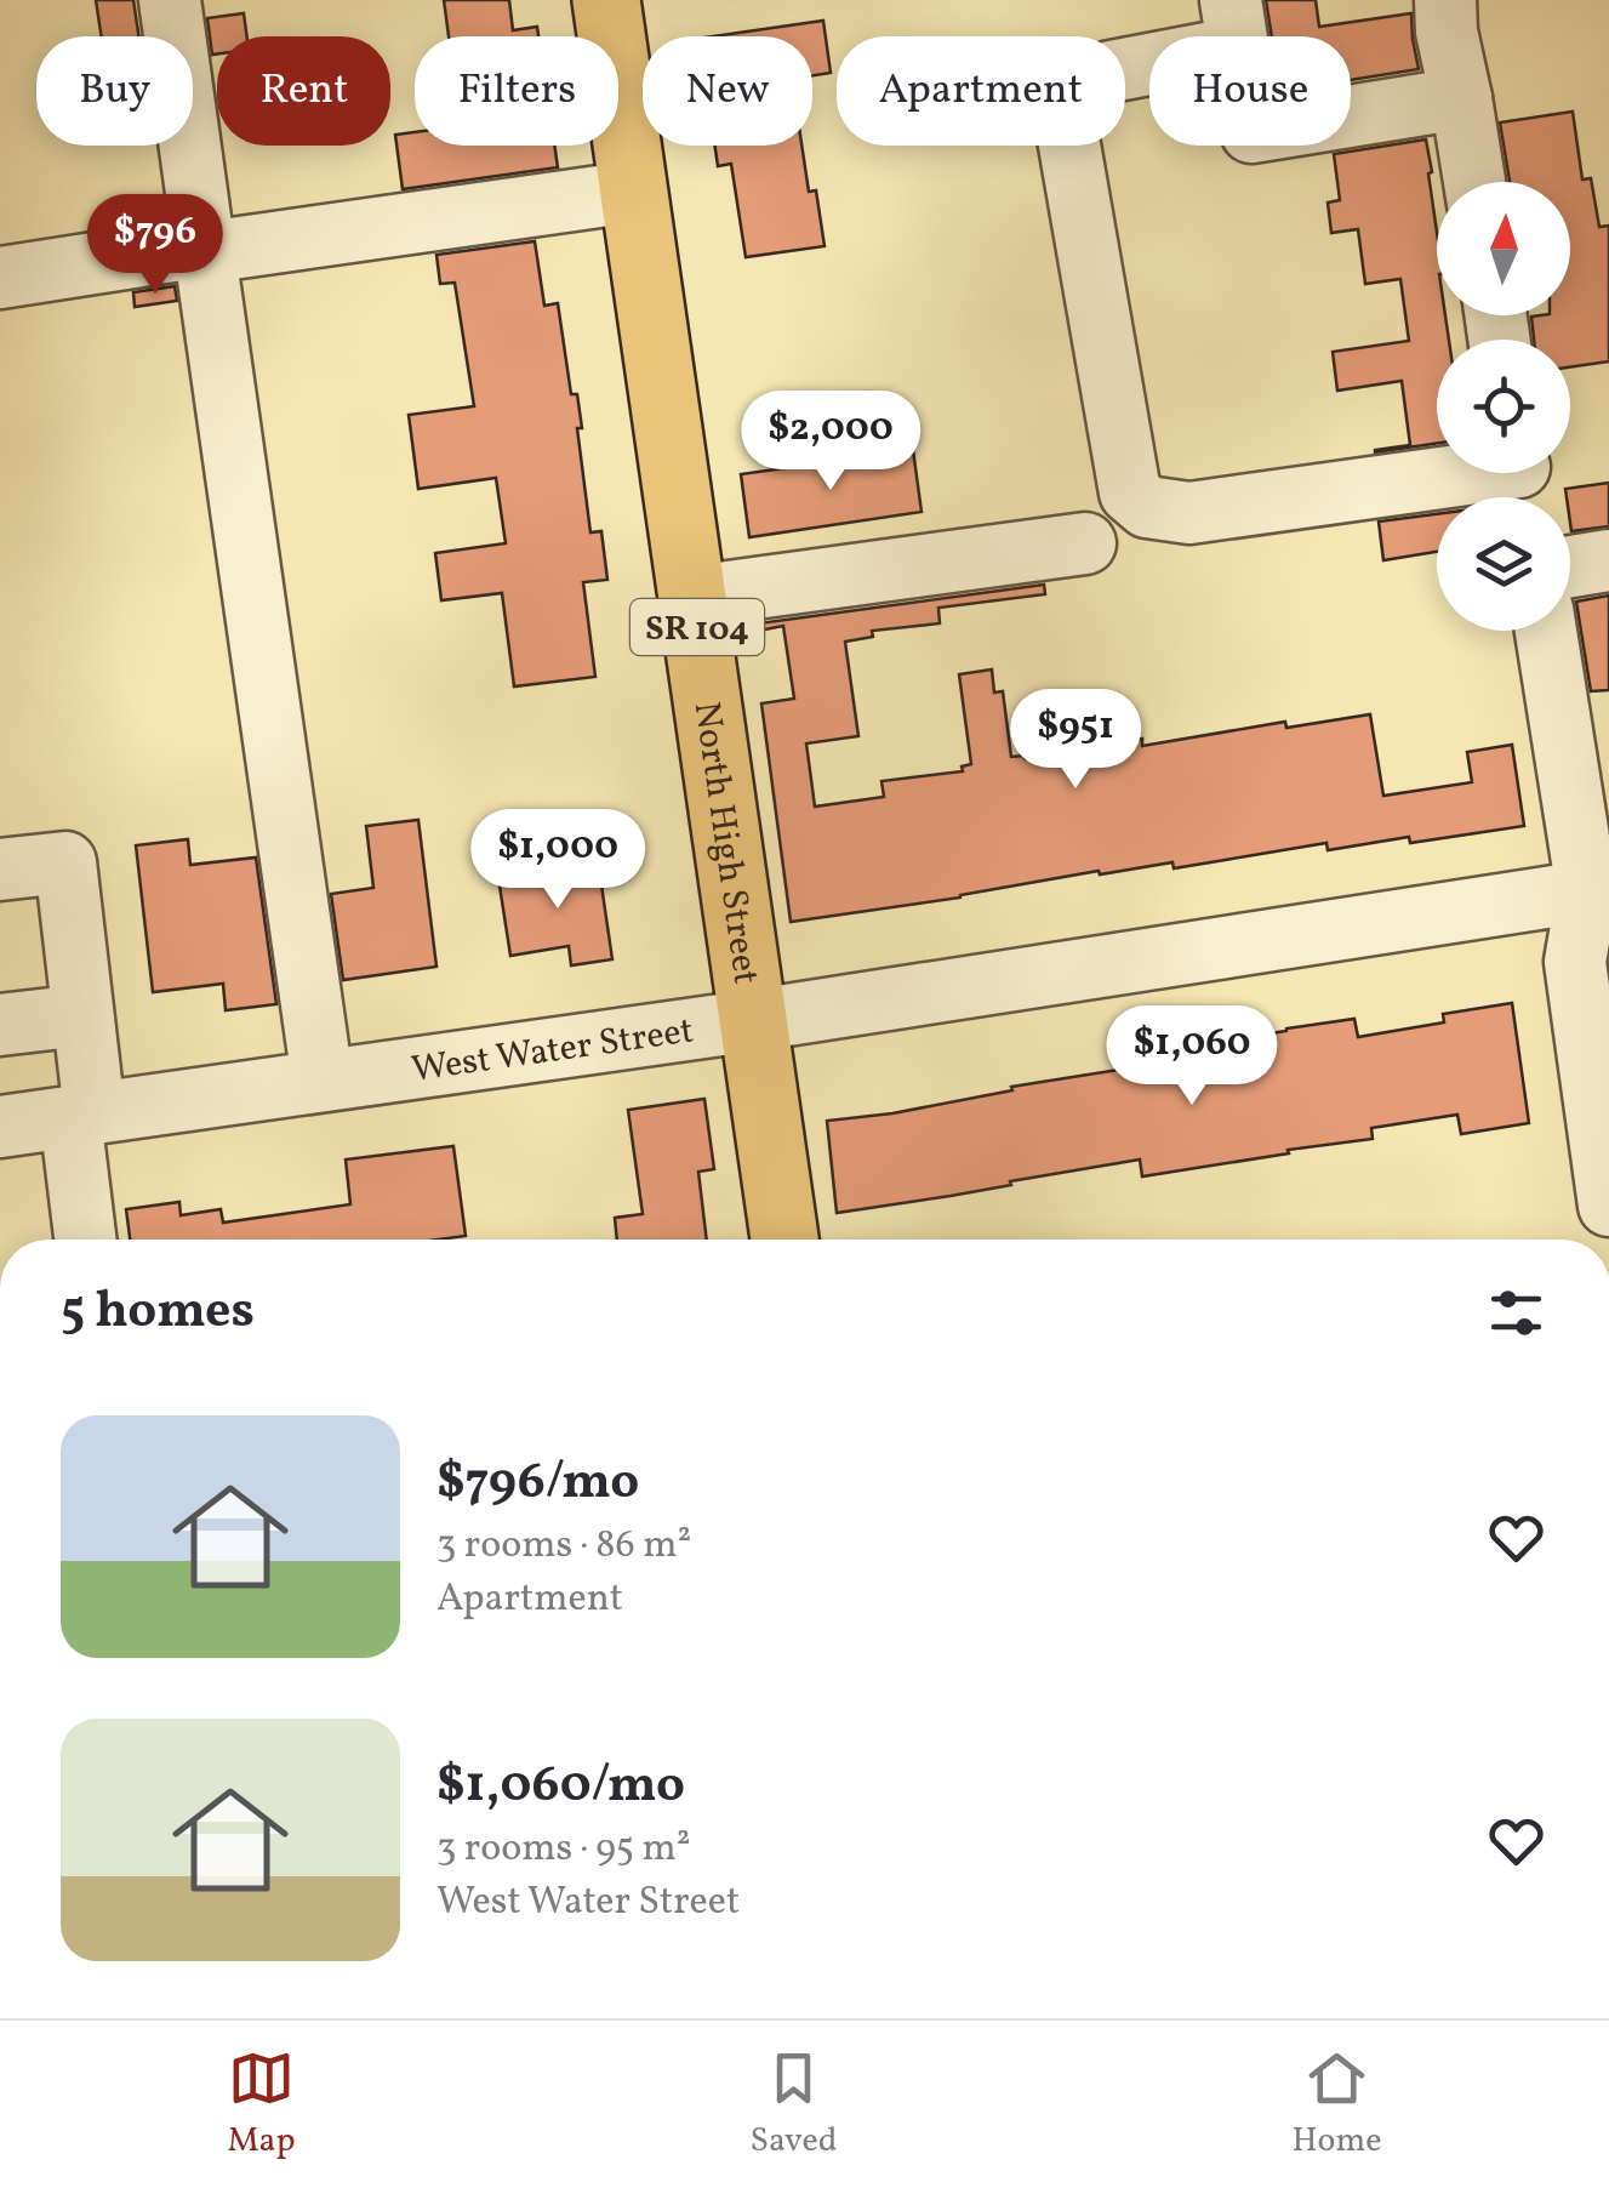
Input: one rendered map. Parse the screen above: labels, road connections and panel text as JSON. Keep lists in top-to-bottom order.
{
  "streets": {
    "main road": ["SR 104", "North High Street"],
    "street": ["West Water Street"]
  },
  "crossings": [
    ["North High Street", "West Water Street"]
  ],
  "north": "top",
  "page": {
    "chip": [
      "Buy",
      "Rent",
      "Filters",
      "New",
      "Apartment",
      "House"
    ],
    "price": [
      "$796",
      "$2,000",
      "$951",
      "$1,000",
      "$1,060"
    ],
    "heading": "5 homes",
    "list": [
      {
        "name": "$796/mo",
        "note": "3 rooms · 86 m² · Apartment"
      },
      {
        "name": "$1,060/mo",
        "note": "3 rooms · 95 m² · West Water Street"
      }
    ],
    "tabs": ["Map", "Saved", "Home"]
  }
}
